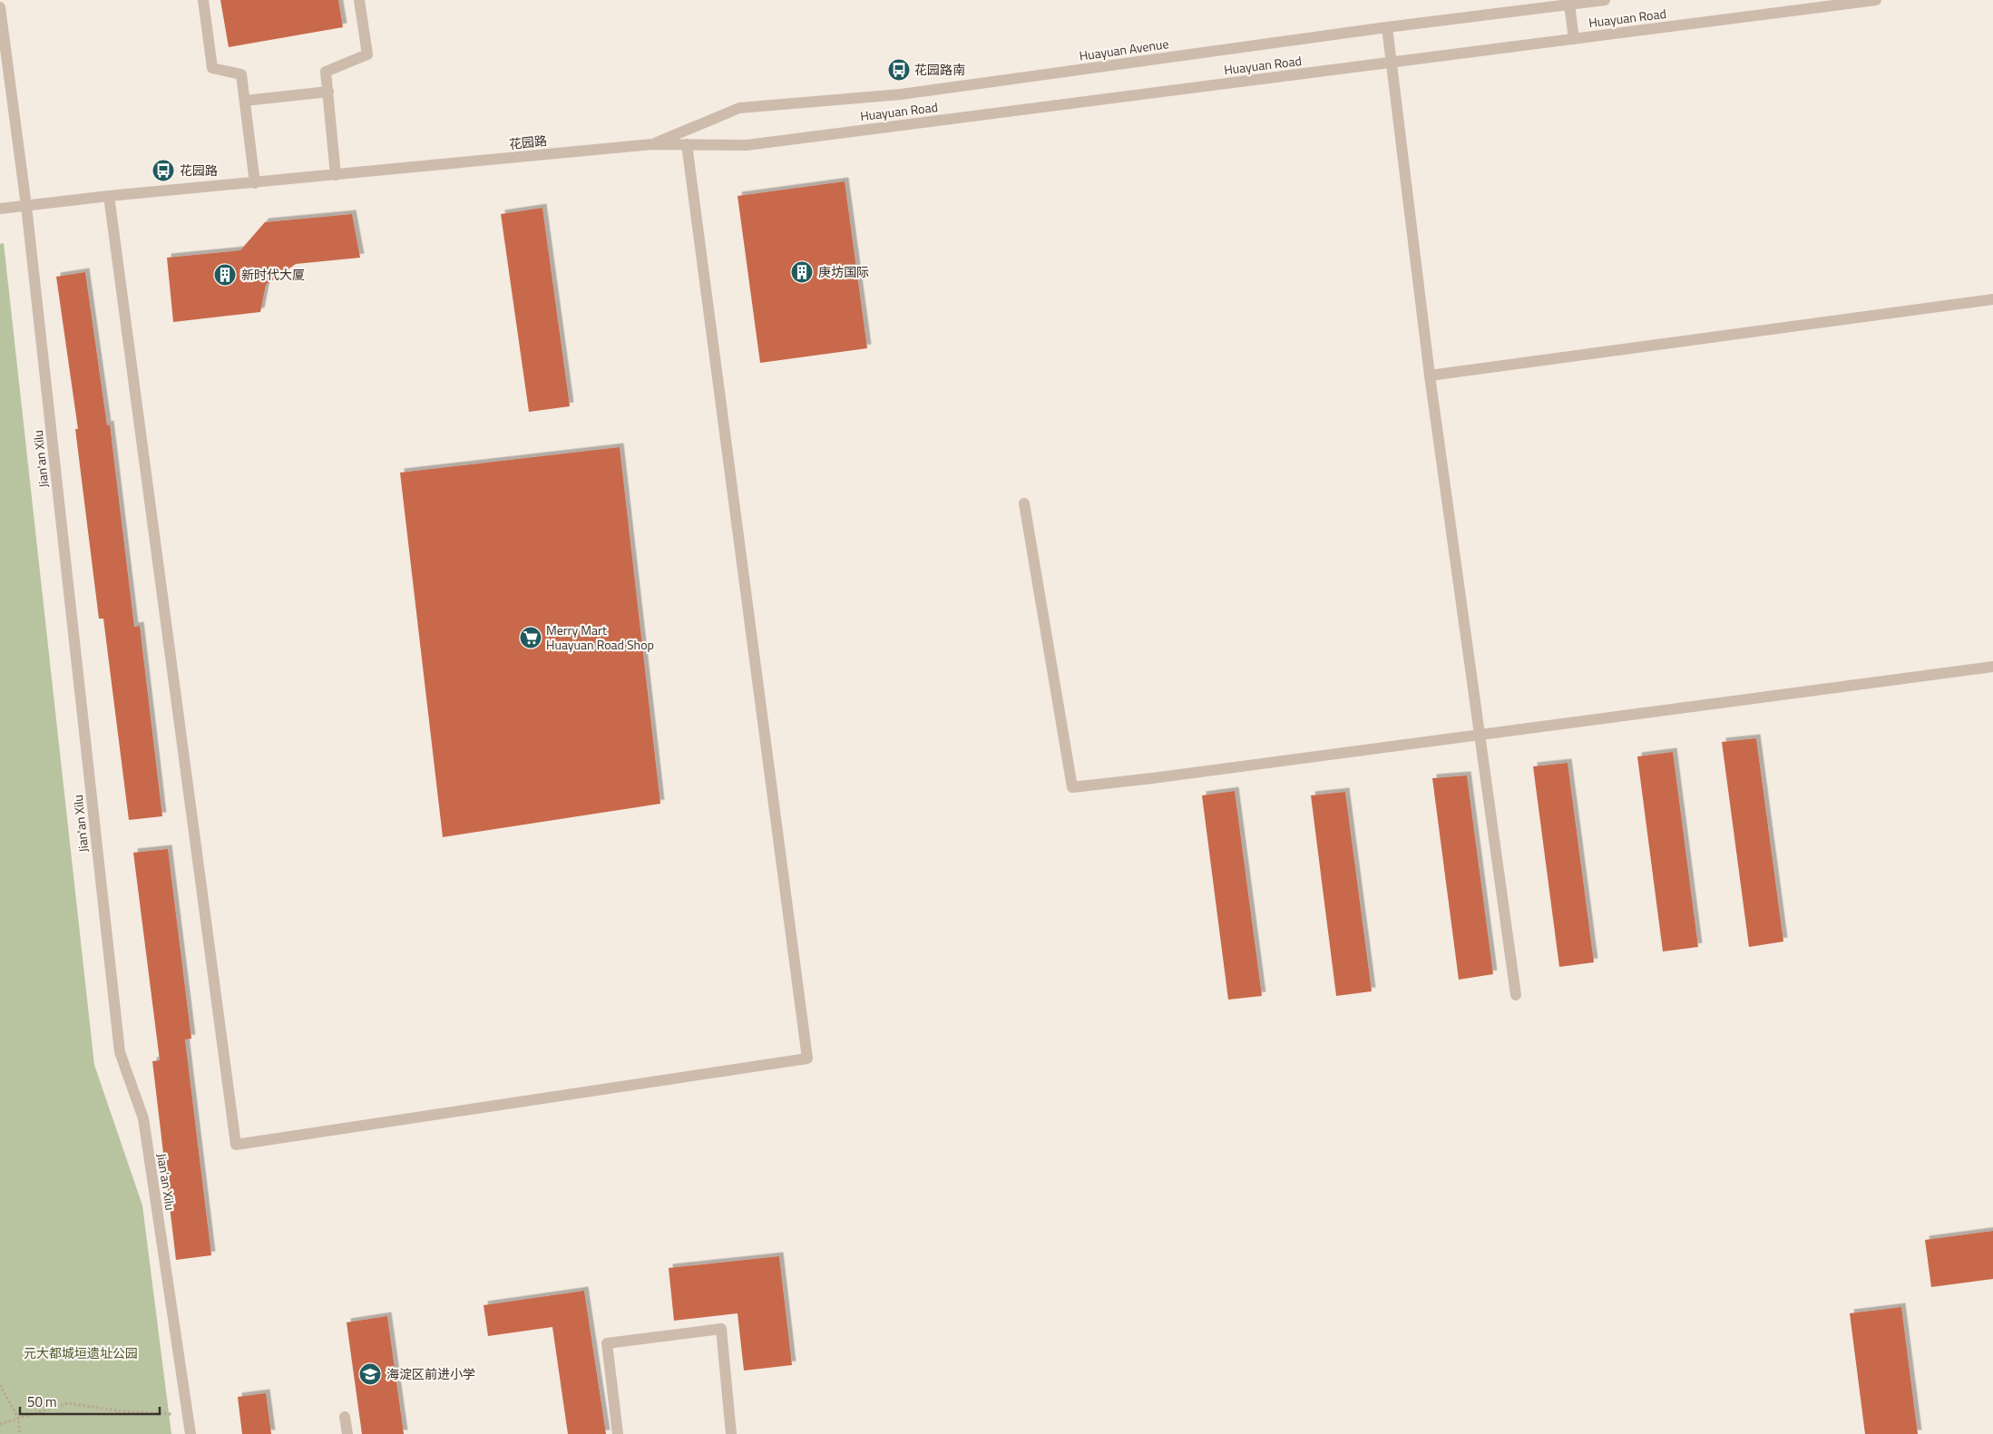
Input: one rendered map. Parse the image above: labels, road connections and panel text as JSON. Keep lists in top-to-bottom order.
{
  "streets": {
    "street": [
      "Huayuan Road",
      "Huayuan Avenue",
      "花园路",
      "Jian'an Xilu"
    ]
  },
  "crossings": [
    ["Huayuan Road", "Huayuan Avenue"],
    ["Huayuan Road", "花园路"],
    ["Huayuan Avenue", "花园路"],
    ["花园路", "Jian'an Xilu"]
  ],
  "parks": ["元大都城垣遗址公园"],
  "places": {
    "bus stop": ["花园路南", "花园路"],
    "building": ["庚坊国际", "新时代大厦"],
    "supermarket": ["Merry Mart Huayuan Road Shop"],
    "school or university": ["海淀区前进小学"]
  },
  "scale_bar": "50 m"
}
